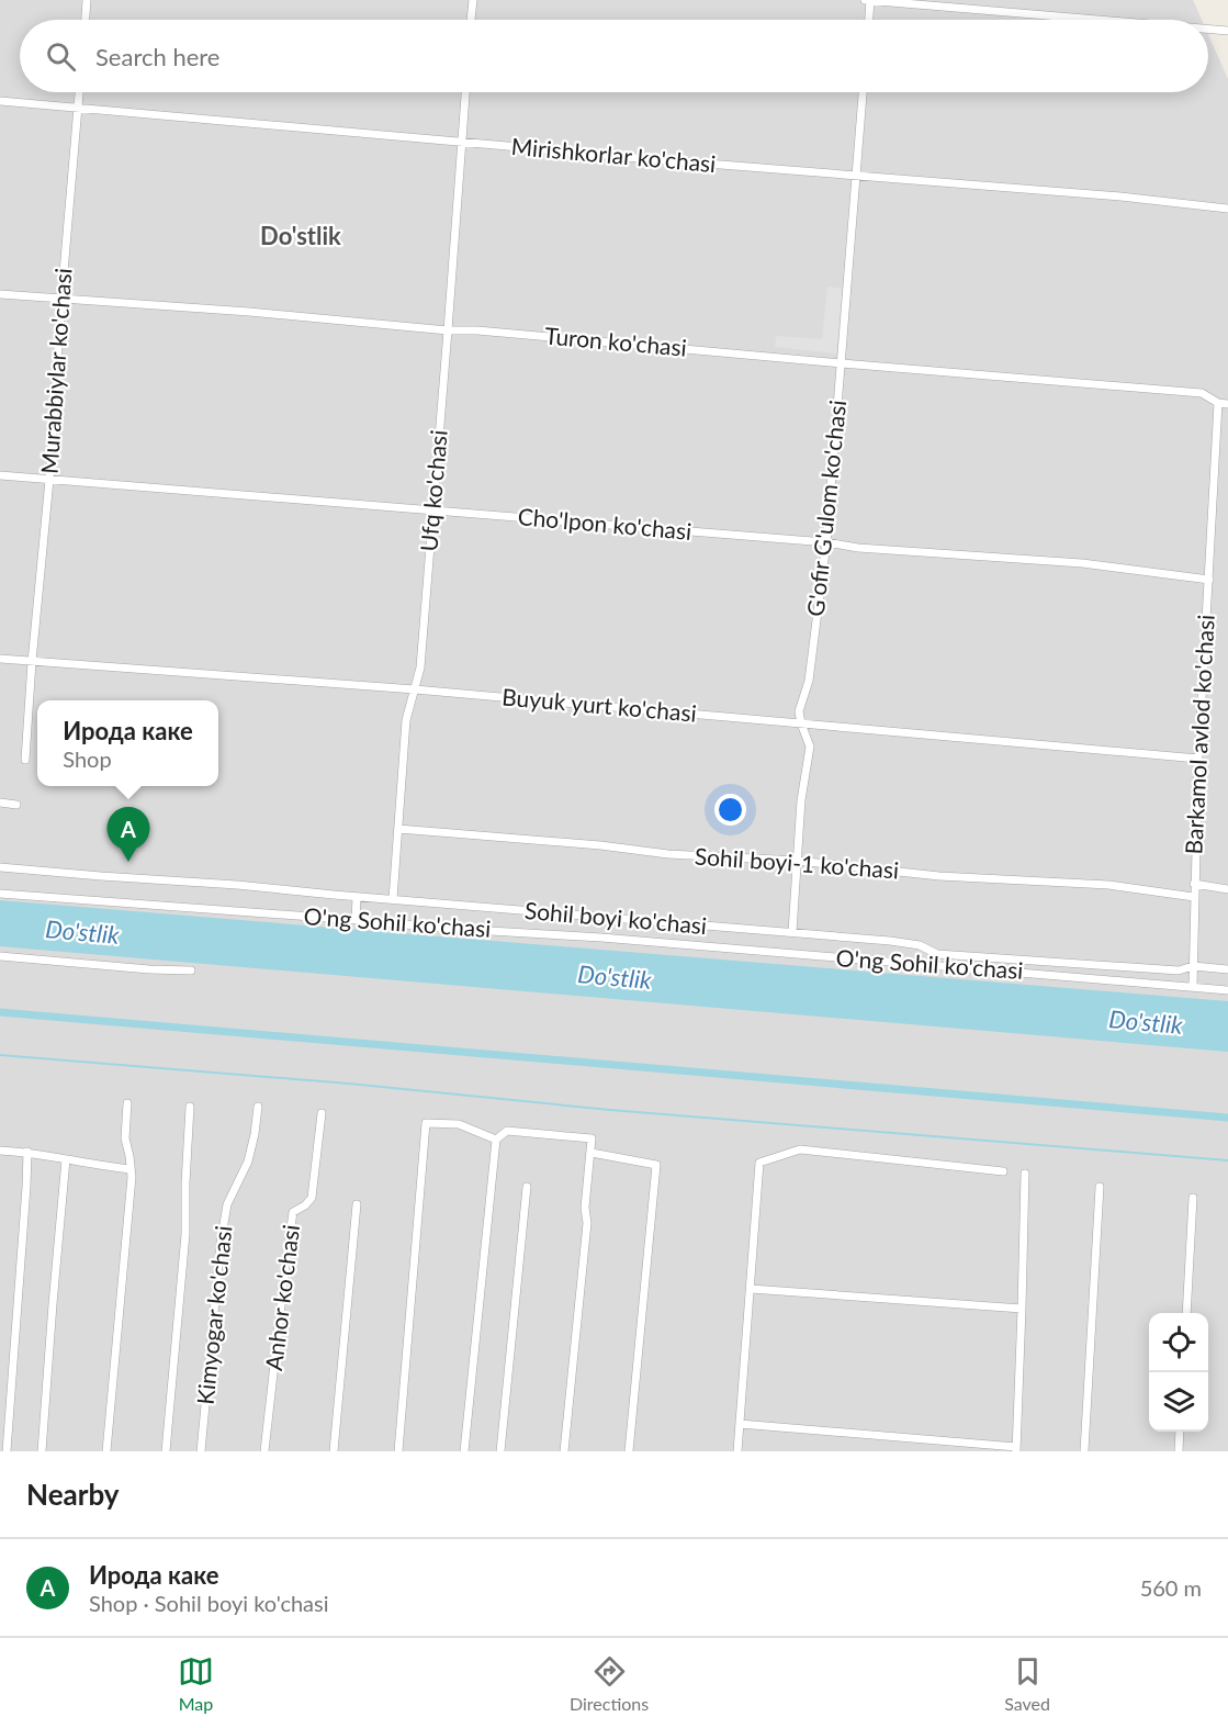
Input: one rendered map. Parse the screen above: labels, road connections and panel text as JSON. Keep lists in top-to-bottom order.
{
  "streets": {
    "street": [
      "Mirishkorlar ko'chasi",
      "Turon ko'chasi",
      "Murabbiylar ko'chasi",
      "Ufq ko'chasi",
      "G'ofir G'ulom ko'chasi",
      "Cho'lpon ko'chasi",
      "Buyuk yurt ko'chasi",
      "Barkamol avlod ko'chasi",
      "Sohil boyi-1 ko'chasi",
      "Sohil boyi ko'chasi",
      "O'ng Sohil ko'chasi",
      "Anhor ko'chasi",
      "Kimyogar ko'chasi"
    ]
  },
  "crossings": [
    ["Mirishkorlar ko'chasi", "Murabbiylar ko'chasi"],
    ["Mirishkorlar ko'chasi", "Ufq ko'chasi"],
    ["Mirishkorlar ko'chasi", "G'ofir G'ulom ko'chasi"],
    ["Turon ko'chasi", "Murabbiylar ko'chasi"],
    ["Turon ko'chasi", "Ufq ko'chasi"],
    ["Turon ko'chasi", "G'ofir G'ulom ko'chasi"],
    ["Turon ko'chasi", "Barkamol avlod ko'chasi"],
    ["Murabbiylar ko'chasi", "Cho'lpon ko'chasi"],
    ["Murabbiylar ko'chasi", "Buyuk yurt ko'chasi"],
    ["Ufq ko'chasi", "Cho'lpon ko'chasi"],
    ["Ufq ko'chasi", "Buyuk yurt ko'chasi"],
    ["Ufq ko'chasi", "Sohil boyi-1 ko'chasi"],
    ["Ufq ko'chasi", "Sohil boyi ko'chasi"],
    ["G'ofir G'ulom ko'chasi", "Cho'lpon ko'chasi"],
    ["G'ofir G'ulom ko'chasi", "Buyuk yurt ko'chasi"],
    ["G'ofir G'ulom ko'chasi", "Sohil boyi-1 ko'chasi"],
    ["G'ofir G'ulom ko'chasi", "Sohil boyi ko'chasi"],
    ["Cho'lpon ko'chasi", "Barkamol avlod ko'chasi"],
    ["Buyuk yurt ko'chasi", "Barkamol avlod ko'chasi"],
    ["Barkamol avlod ko'chasi", "Sohil boyi-1 ko'chasi"],
    ["Barkamol avlod ko'chasi", "Sohil boyi ko'chasi"],
    ["Barkamol avlod ko'chasi", "O'ng Sohil ko'chasi"]
  ],
  "districts": ["Do'stlik"],
  "water": ["Do'stlik"],
  "page": {
    "search": "Search here",
    "popup": ["Ирода каке", "Shop"],
    "pins": "A",
    "heading": "Nearby",
    "list": [
      {
        "mark": "A",
        "name": "Ирода каке",
        "note": "Shop · Sohil boyi ko'chasi",
        "value": "560 m"
      }
    ],
    "nav": ["Map", "Directions", "Saved"]
  }
}
